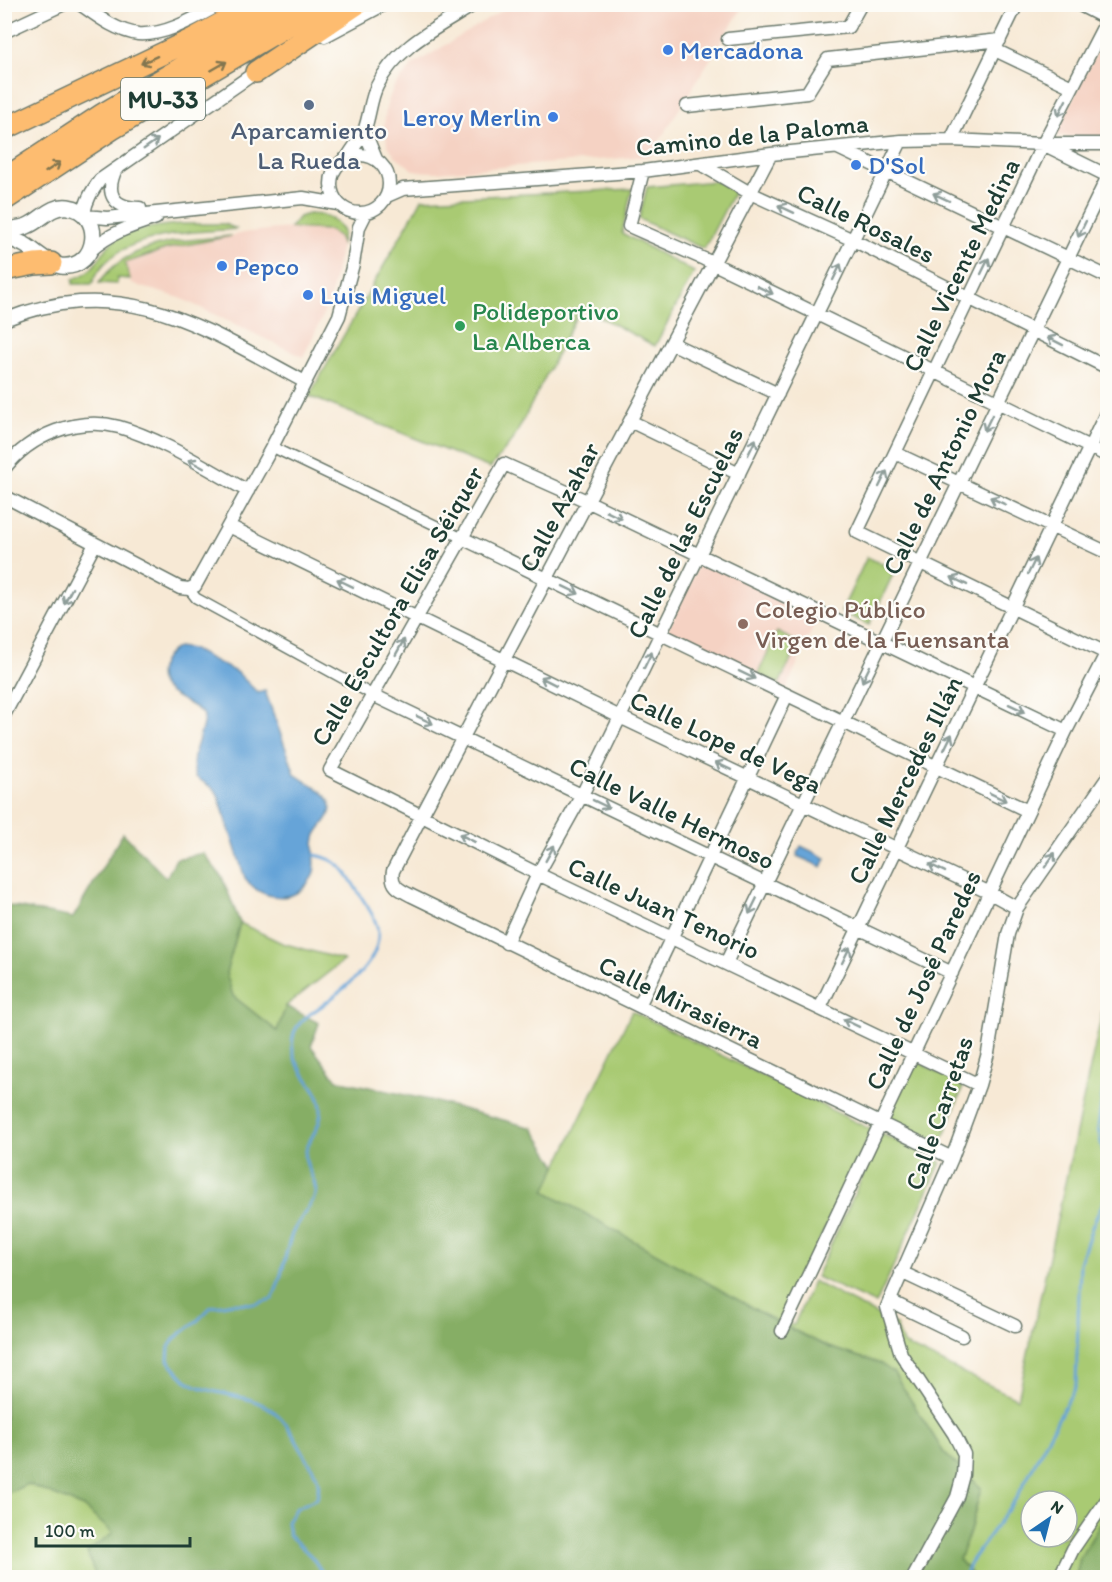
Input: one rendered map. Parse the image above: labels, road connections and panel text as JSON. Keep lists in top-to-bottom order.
{
  "streets": {
    "highway": ["MU-33"],
    "street": [
      "Camino de la Paloma",
      "Calle Rosales",
      "Calle Vicente Medina",
      "Calle de Antonio Mora",
      "Calle Azahar",
      "Calle de las Escuelas",
      "Calle Escultora Elisa Séiquer",
      "Calle Lope de Vega",
      "Calle Mercedes Illán",
      "Calle Valle Hermoso",
      "Calle Juan Tenorio",
      "Calle de José Paredes",
      "Calle Mirasierra",
      "Calle Carretas"
    ]
  },
  "crossings": [
    ["Camino de la Paloma", "Calle Rosales"],
    ["Camino de la Paloma", "Calle Vicente Medina"],
    ["Camino de la Paloma", "Calle Azahar"],
    ["Camino de la Paloma", "Calle de las Escuelas"],
    ["Calle Rosales", "Calle Vicente Medina"],
    ["Calle Rosales", "Calle de Antonio Mora"],
    ["Calle Rosales", "Calle Azahar"],
    ["Calle Rosales", "Calle de las Escuelas"],
    ["Calle Vicente Medina", "Calle de Antonio Mora"],
    ["Calle de Antonio Mora", "Calle Lope de Vega"],
    ["Calle de Antonio Mora", "Calle Valle Hermoso"],
    ["Calle de Antonio Mora", "Calle Juan Tenorio"],
    ["Calle Azahar", "Calle Escultora Elisa Séiquer"],
    ["Calle Azahar", "Calle Lope de Vega"],
    ["Calle Azahar", "Calle Valle Hermoso"],
    ["Calle Azahar", "Calle Juan Tenorio"],
    ["Calle Azahar", "Calle Mirasierra"],
    ["Calle de las Escuelas", "Calle Lope de Vega"],
    ["Calle de las Escuelas", "Calle Valle Hermoso"],
    ["Calle de las Escuelas", "Calle Juan Tenorio"],
    ["Calle de las Escuelas", "Calle Mirasierra"],
    ["Calle Escultora Elisa Séiquer", "Calle Lope de Vega"],
    ["Calle Escultora Elisa Séiquer", "Calle Valle Hermoso"],
    ["Calle Escultora Elisa Séiquer", "Calle Juan Tenorio"],
    ["Calle Lope de Vega", "Calle Mercedes Illán"],
    ["Calle Lope de Vega", "Calle de José Paredes"],
    ["Calle Lope de Vega", "Calle Carretas"],
    ["Calle Mercedes Illán", "Calle Valle Hermoso"],
    ["Calle Mercedes Illán", "Calle Juan Tenorio"],
    ["Calle Valle Hermoso", "Calle de José Paredes"],
    ["Calle Juan Tenorio", "Calle de José Paredes"],
    ["Calle Juan Tenorio", "Calle Carretas"],
    ["Calle de José Paredes", "Calle Mirasierra"],
    ["Calle Mirasierra", "Calle Carretas"]
  ],
  "one_way": [
    "Calle de Antonio Mora",
    "Calle de las Escuelas",
    "Calle Mercedes Illán",
    "Calle Valle Hermoso"
  ],
  "places": [
    "Mercadona",
    "Aparcamiento La Rueda",
    "Leroy Merlin",
    "D'Sol",
    "Pepco",
    "Luis Miguel",
    "Polideportivo La Alberca",
    "Colegio Público Virgen de la Fuensanta"
  ],
  "scale_bar": "100 m",
  "north": "top right"
}
